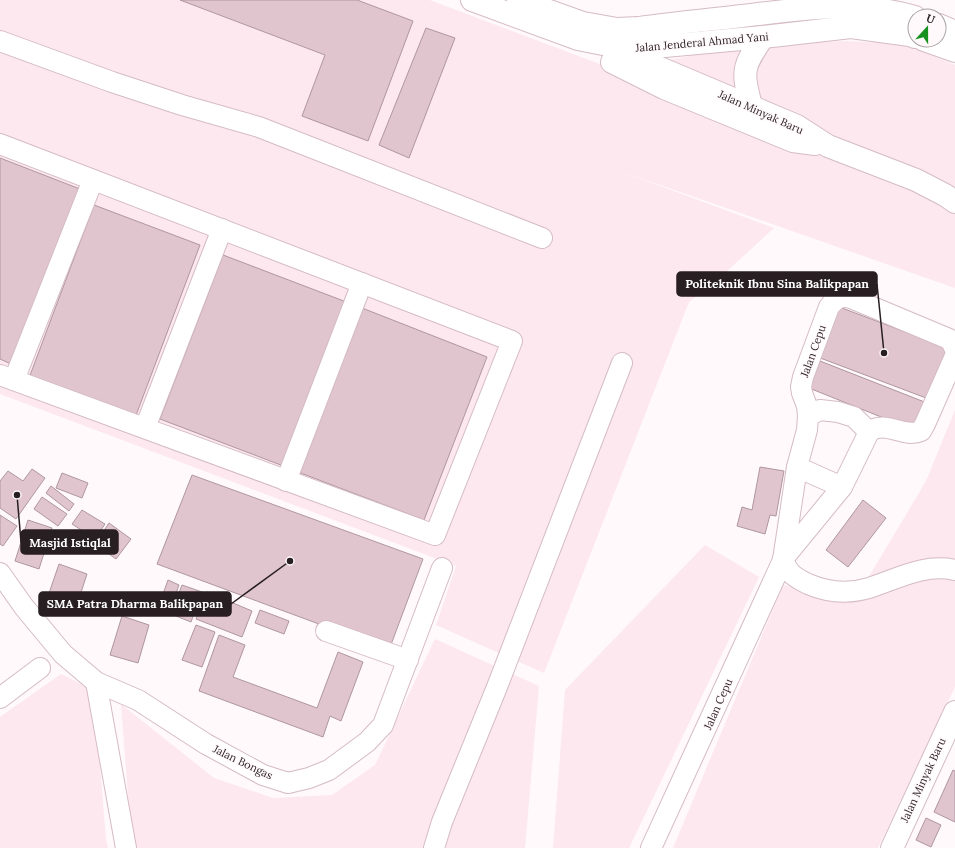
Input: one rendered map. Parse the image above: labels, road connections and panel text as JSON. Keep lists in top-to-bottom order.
{
  "streets": {
    "main road": ["Jalan Jenderal Ahmad Yani", "Jalan Minyak Baru"],
    "street": ["Jalan Cepu", "Jalan Bongas"]
  },
  "crossings": [
    ["Jalan Jenderal Ahmad Yani", "Jalan Minyak Baru"]
  ],
  "places": ["Politeknik Ibnu Sina Balikpapan", "Masjid Istiqlal", "SMA Patra Dharma Balikpapan"],
  "north": "top"
}
